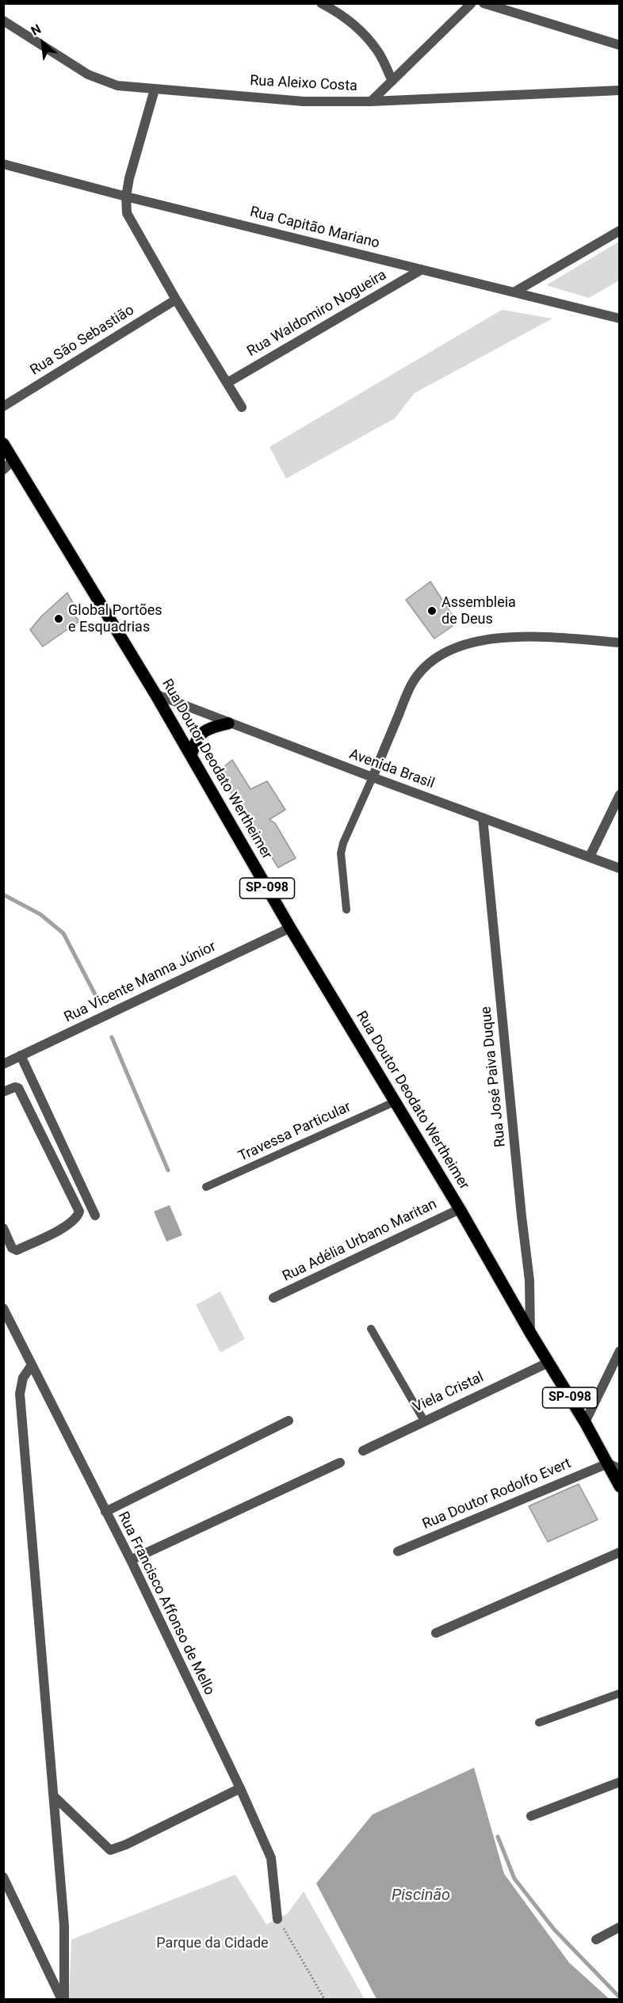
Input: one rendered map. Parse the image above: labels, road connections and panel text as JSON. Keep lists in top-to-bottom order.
{
  "streets": {
    "main road": ["Rua Doutor Deodato Wertheimer", "SP-098"],
    "street": [
      "Rua Aleixo Costa",
      "Rua Capitão Mariano",
      "Rua Waldomiro Nogueira",
      "Rua São Sebastião",
      "Avenida Brasil",
      "Rua Vicente Manna Júnior",
      "Rua José Paiva Duque",
      "Rua Adélia Urbano Maritan",
      "Viela Cristal",
      "Rua Doutor Rodolfo Evert",
      "Rua Francisco Affonso de Mello"
    ],
    "lane": ["Travessa Particular"]
  },
  "crossings": [
    ["Rua Capitão Mariano", "Rua Waldomiro Nogueira"],
    ["Rua Doutor Deodato Wertheimer", "Avenida Brasil"],
    ["Rua Doutor Deodato Wertheimer", "SP-098"],
    ["Rua Doutor Deodato Wertheimer", "Rua Vicente Manna Júnior"],
    ["Rua Doutor Deodato Wertheimer", "Rua José Paiva Duque"],
    ["Rua Doutor Deodato Wertheimer", "Travessa Particular"],
    ["Rua Doutor Deodato Wertheimer", "Rua Adélia Urbano Maritan"],
    ["Avenida Brasil", "Rua José Paiva Duque"],
    ["SP-098", "Rua José Paiva Duque"],
    ["SP-098", "Viela Cristal"],
    ["SP-098", "Rua Doutor Rodolfo Evert"]
  ],
  "water": ["Piscinão"],
  "parks": ["Parque da Cidade"],
  "places": ["Assembleia de Deus", "Global Portões e Esquadrias"],
  "north": "top left"
}
